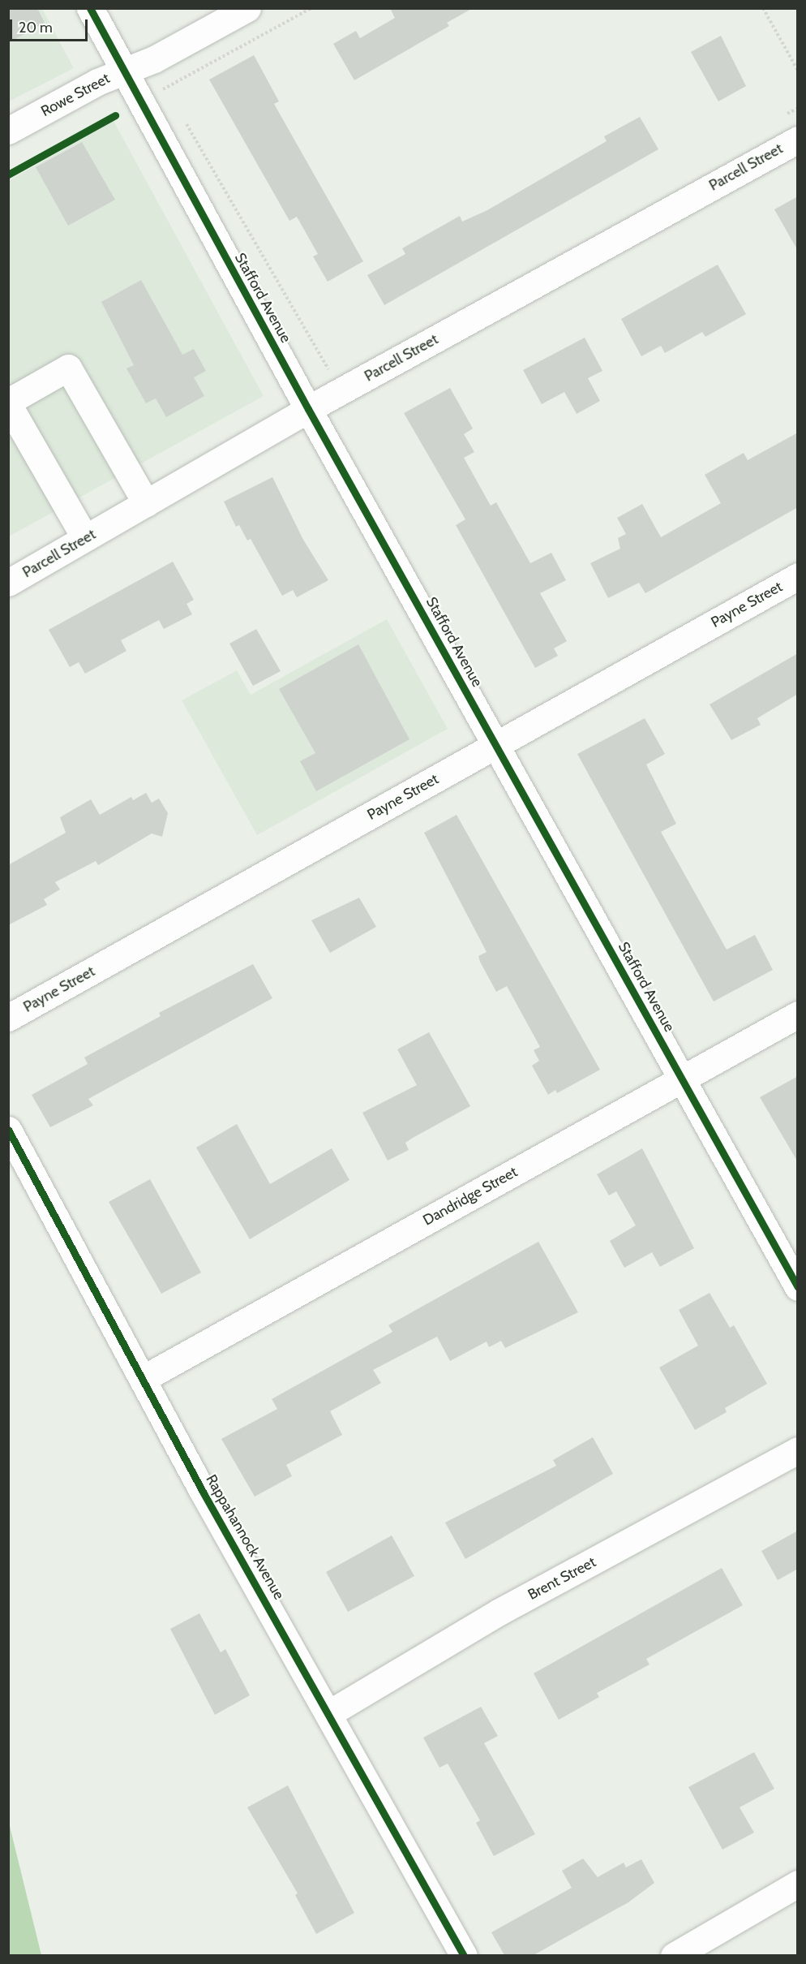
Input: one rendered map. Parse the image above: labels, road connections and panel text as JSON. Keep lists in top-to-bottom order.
{
  "streets": {
    "street": [
      "Rowe Street",
      "Parcell Street",
      "Stafford Avenue",
      "Payne Street",
      "Dandridge Street",
      "Rappahannock Avenue",
      "Brent Street"
    ]
  },
  "crossings": [
    ["Rowe Street", "Stafford Avenue"],
    ["Parcell Street", "Stafford Avenue"],
    ["Stafford Avenue", "Payne Street"],
    ["Stafford Avenue", "Dandridge Street"],
    ["Dandridge Street", "Rappahannock Avenue"],
    ["Rappahannock Avenue", "Brent Street"]
  ],
  "scale_bar": "20 m"
}
